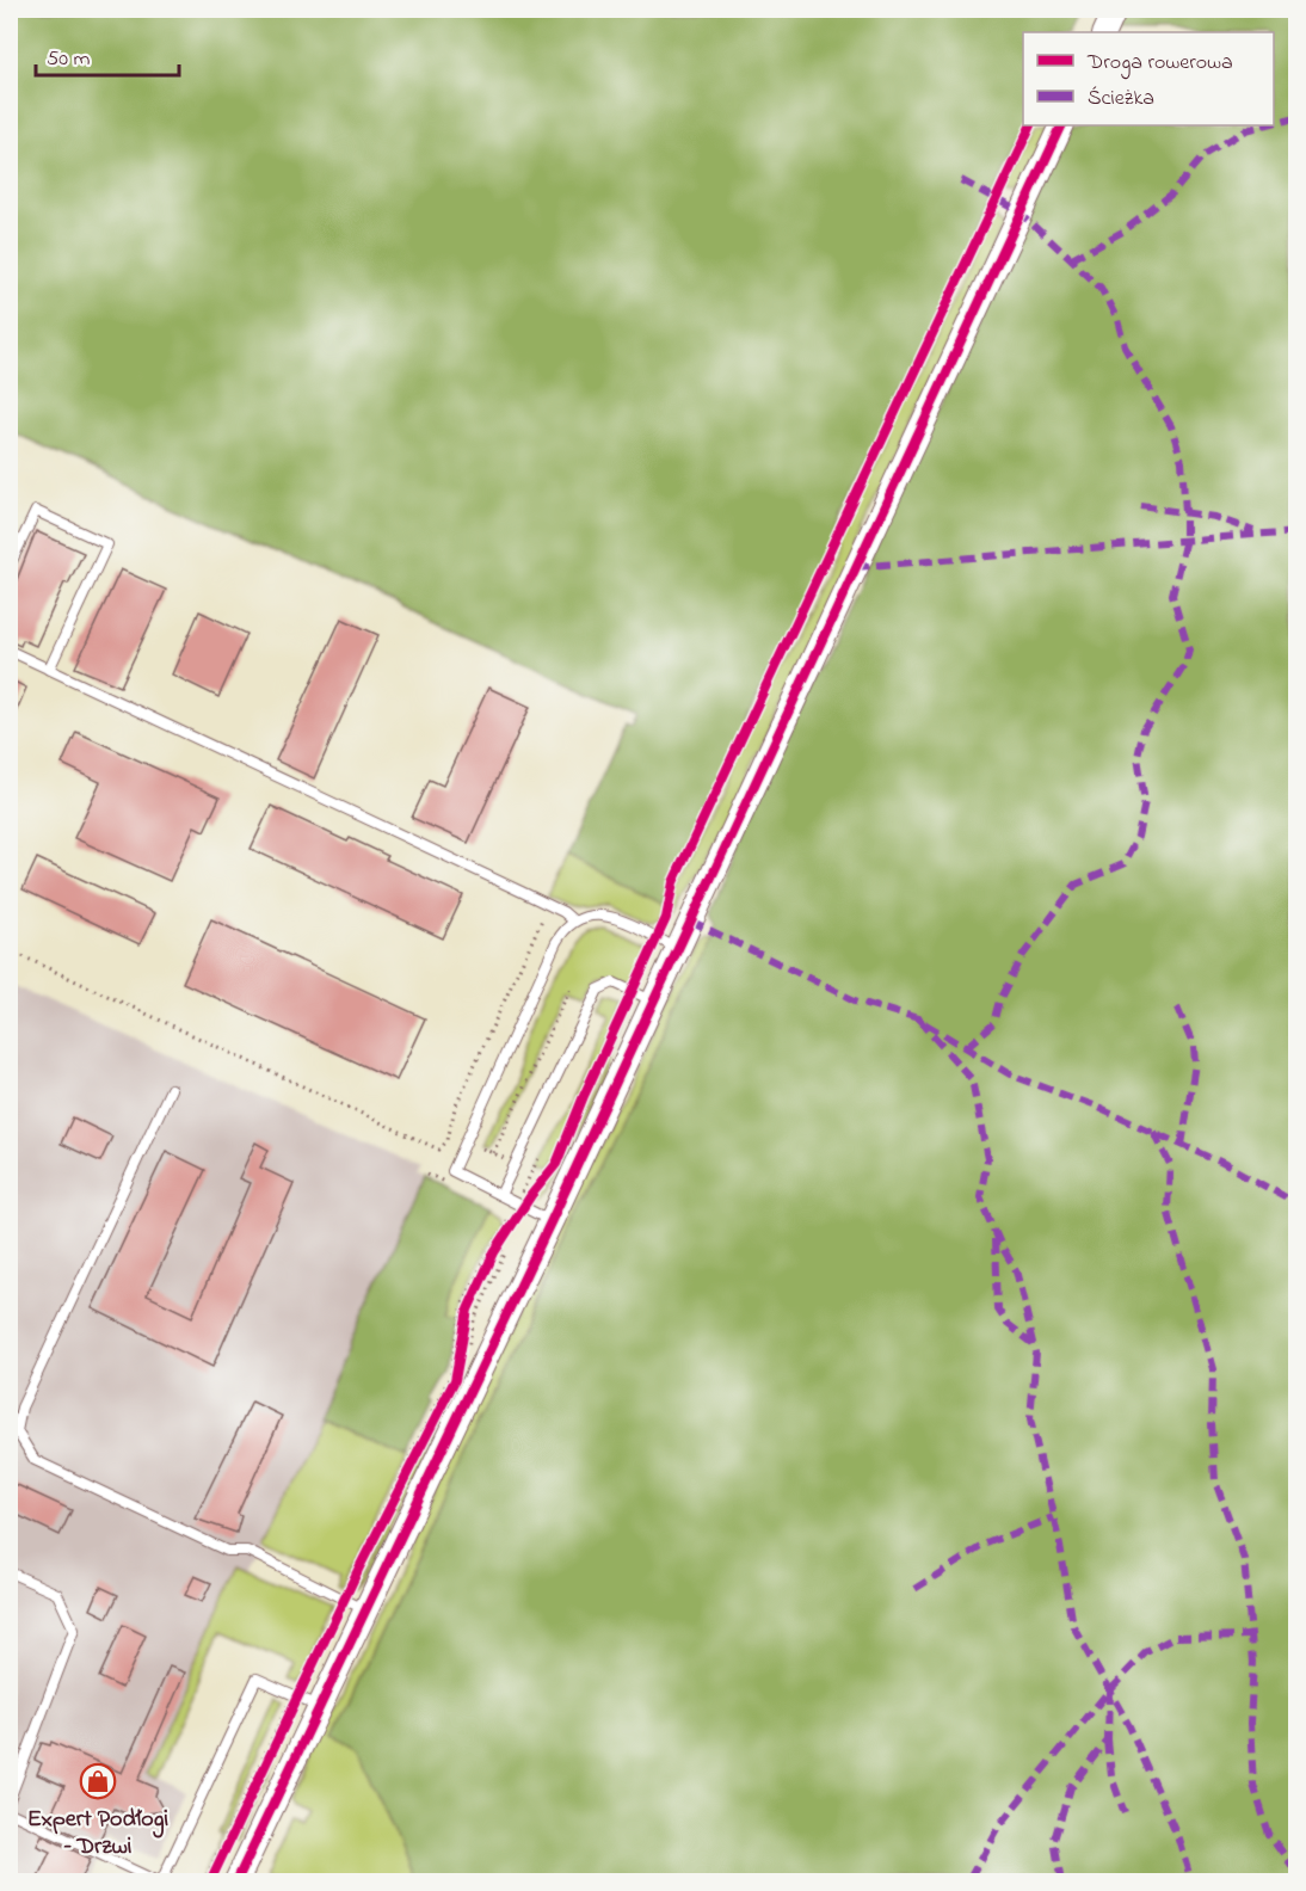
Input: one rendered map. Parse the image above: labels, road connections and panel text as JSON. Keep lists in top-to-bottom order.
{
  "places": {
    "shop": ["Expert Podłogi – Drzwi"]
  },
  "legend": ["Droga rowerowa", "Ścieżka"],
  "scale_bar": "50 m"
}
